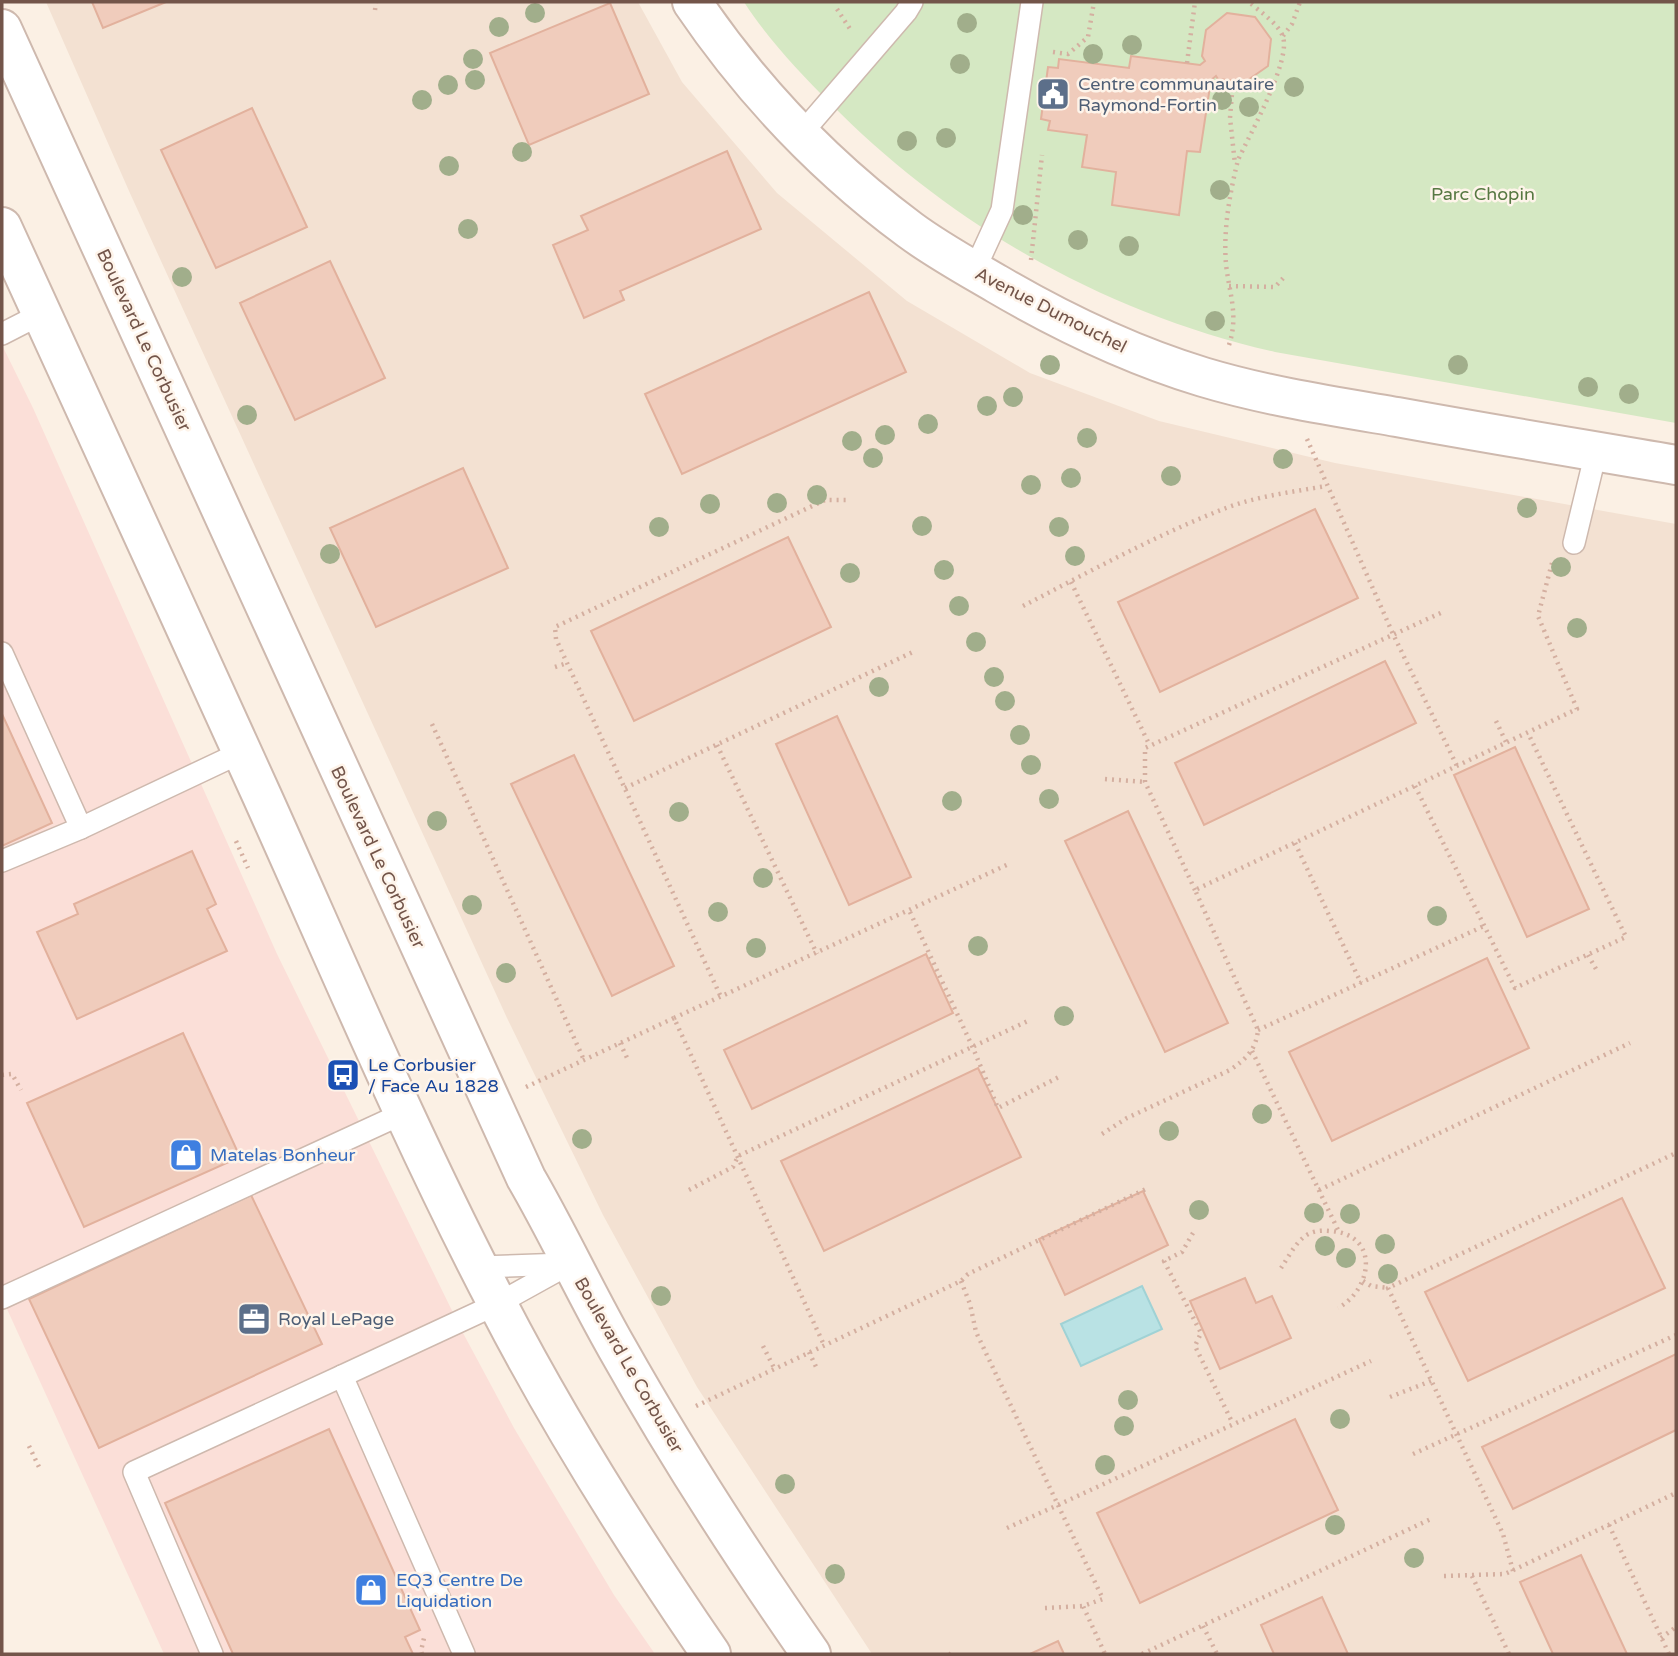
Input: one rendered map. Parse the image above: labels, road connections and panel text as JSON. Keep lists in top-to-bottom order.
{
  "streets": {
    "street": ["Avenue Dumouchel", "Boulevard Le Corbusier"]
  },
  "parks": ["Parc Chopin"],
  "places": {
    "public building": ["Centre communautaire Raymond-Fortin"],
    "bus stop": ["Le Corbusier / Face Au 1828"],
    "shop": ["Matelas Bonheur", "EQ3 Centre De Liquidation"],
    "office": ["Royal LePage"]
  }
}
